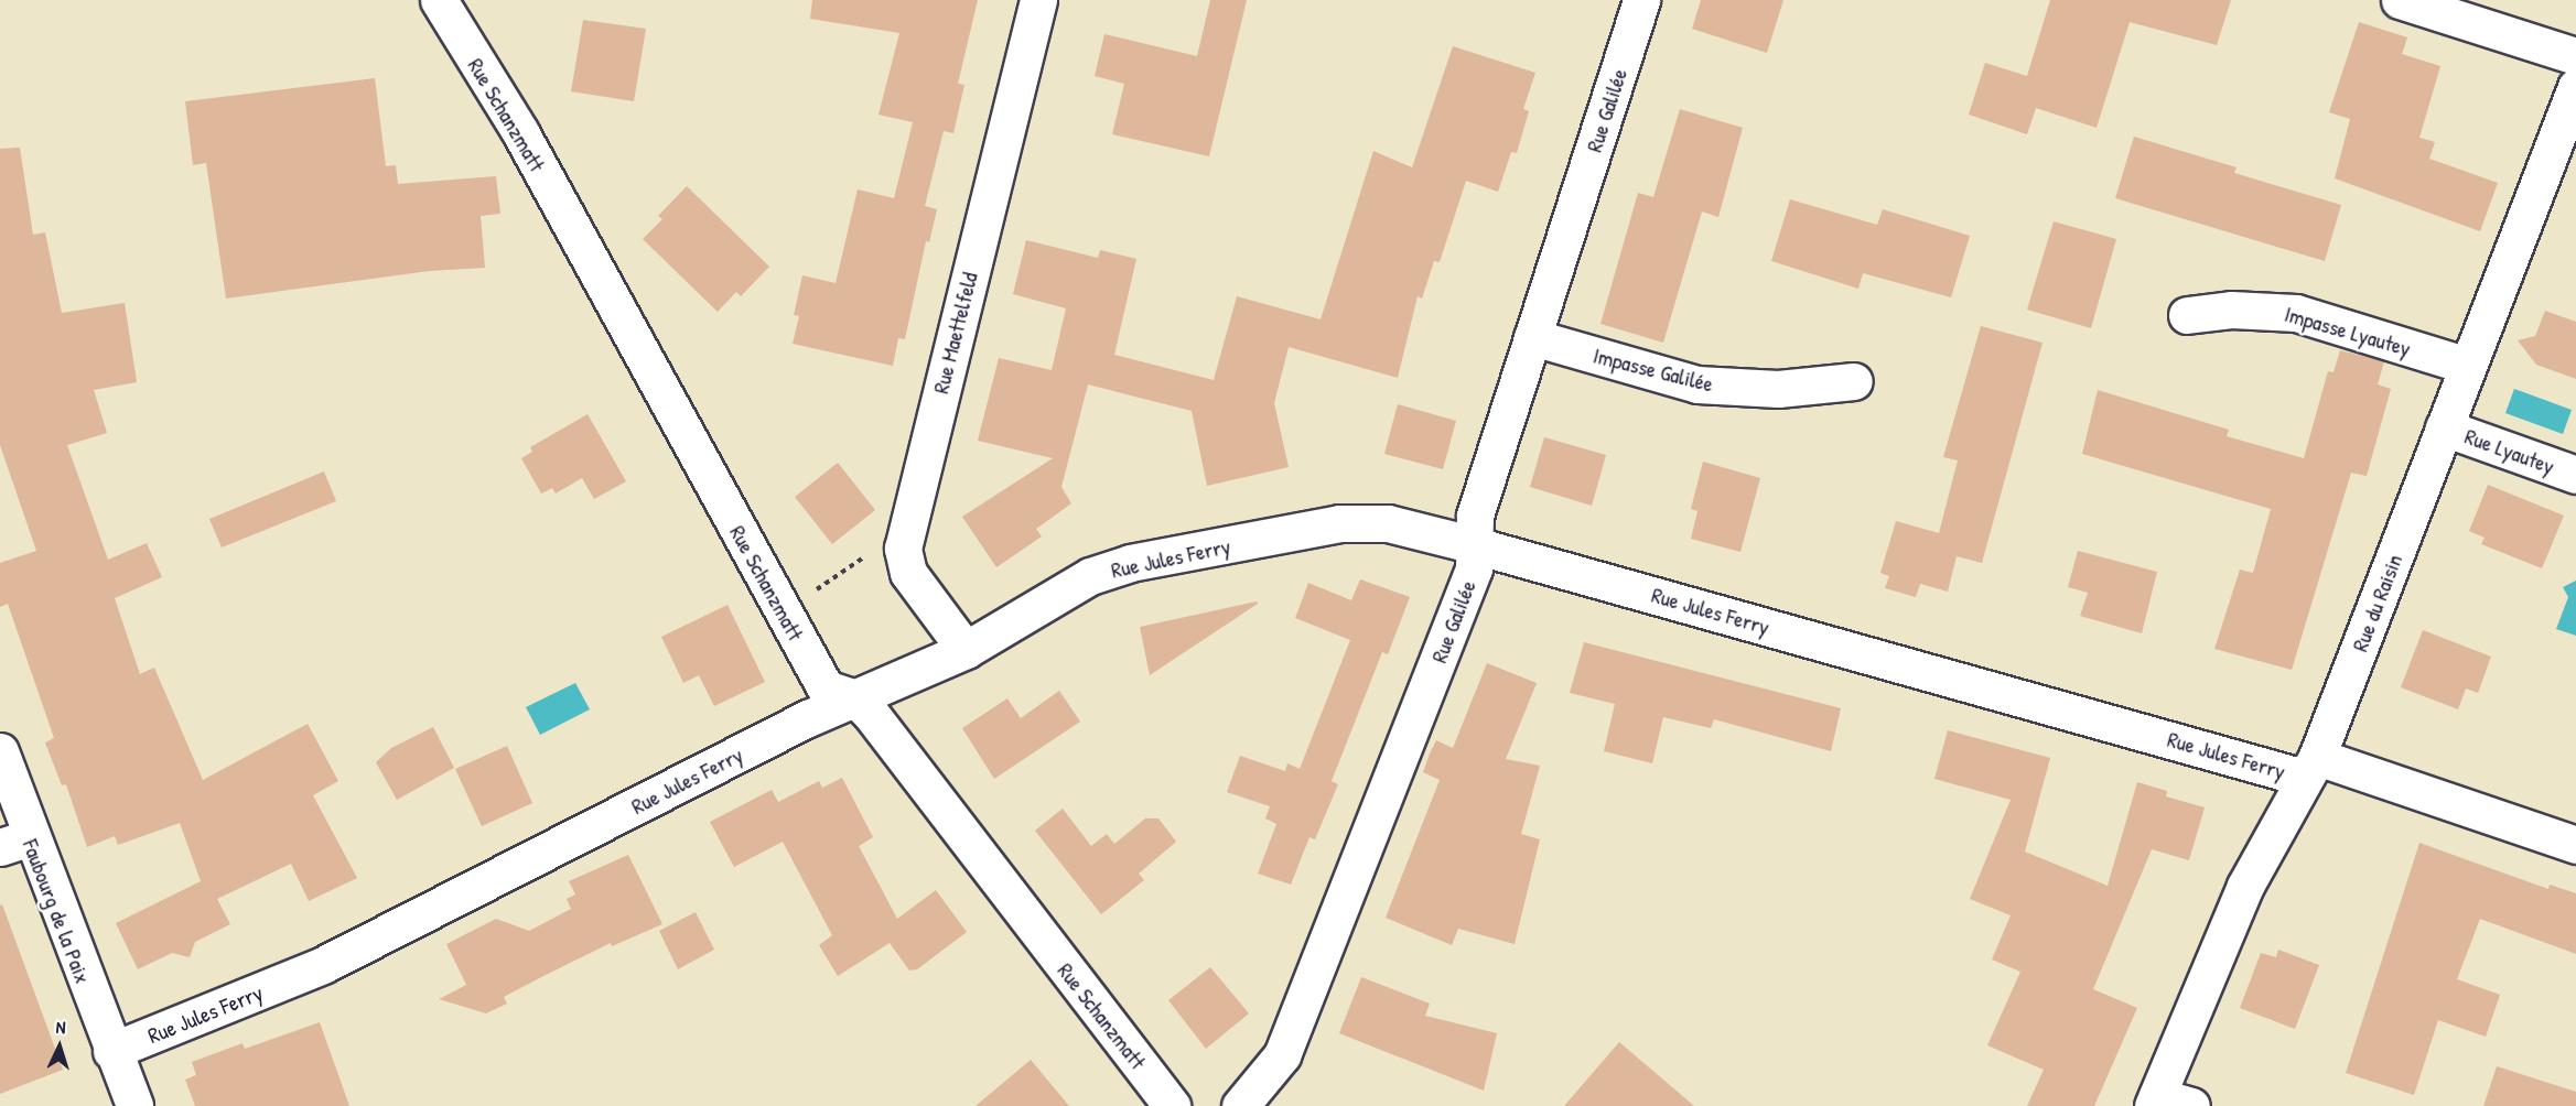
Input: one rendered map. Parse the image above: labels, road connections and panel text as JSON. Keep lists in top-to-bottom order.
{
  "streets": {
    "street": [
      "Rue Galilée",
      "Rue Schanzmatt",
      "Impasse Lyautey",
      "Rue Maettelfeld",
      "Impasse Galilée",
      "Rue Lyautey",
      "Rue Jules Ferry",
      "Rue du Raisin",
      "Faubourg de la Paix"
    ]
  },
  "crossings": [
    ["Rue Galilée", "Impasse Galilée"],
    ["Rue Galilée", "Rue Jules Ferry"],
    ["Rue Schanzmatt", "Rue Jules Ferry"],
    ["Impasse Lyautey", "Rue du Raisin"],
    ["Rue Maettelfeld", "Rue Jules Ferry"],
    ["Rue Lyautey", "Rue du Raisin"],
    ["Rue Jules Ferry", "Rue du Raisin"],
    ["Rue Jules Ferry", "Faubourg de la Paix"]
  ],
  "north": "top"
}
